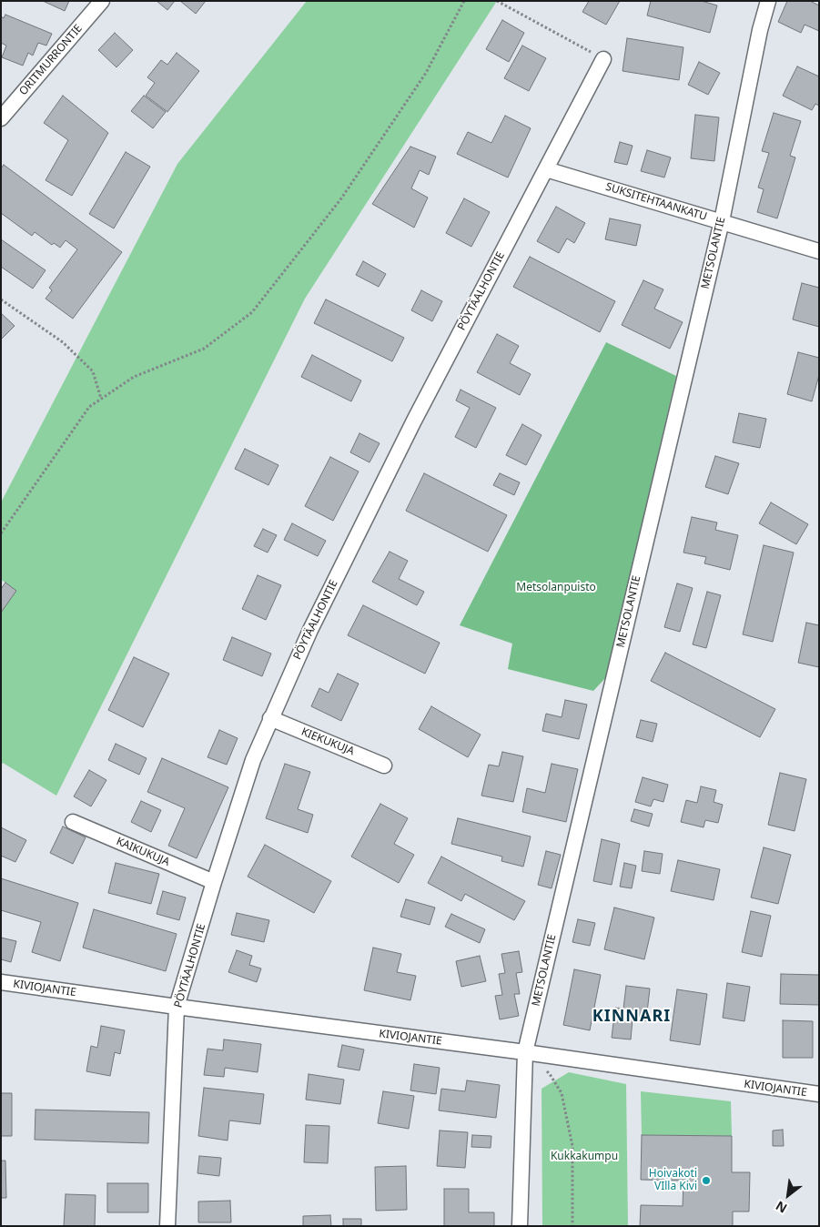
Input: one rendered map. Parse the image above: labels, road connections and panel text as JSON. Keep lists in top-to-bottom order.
{
  "streets": {
    "street": [
      "ORITMURRONTIE",
      "SUKSITEHTAANKATU",
      "METSOLANTIE",
      "PÖYTÄALHONTIE",
      "KIEKUKUJA",
      "KAIKUKUJA",
      "KIVIOJANTIE"
    ]
  },
  "crossings": [
    ["SUKSITEHTAANKATU", "METSOLANTIE"],
    ["SUKSITEHTAANKATU", "PÖYTÄALHONTIE"],
    ["METSOLANTIE", "KIVIOJANTIE"],
    ["PÖYTÄALHONTIE", "KIEKUKUJA"],
    ["PÖYTÄALHONTIE", "KAIKUKUJA"],
    ["PÖYTÄALHONTIE", "KIVIOJANTIE"]
  ],
  "districts": ["KINNARI"],
  "parks": ["Metsolanpuisto", "Kukkakumpu"],
  "places": ["Hoivakoti VIlla Kivi"],
  "north": "bottom left"
}
